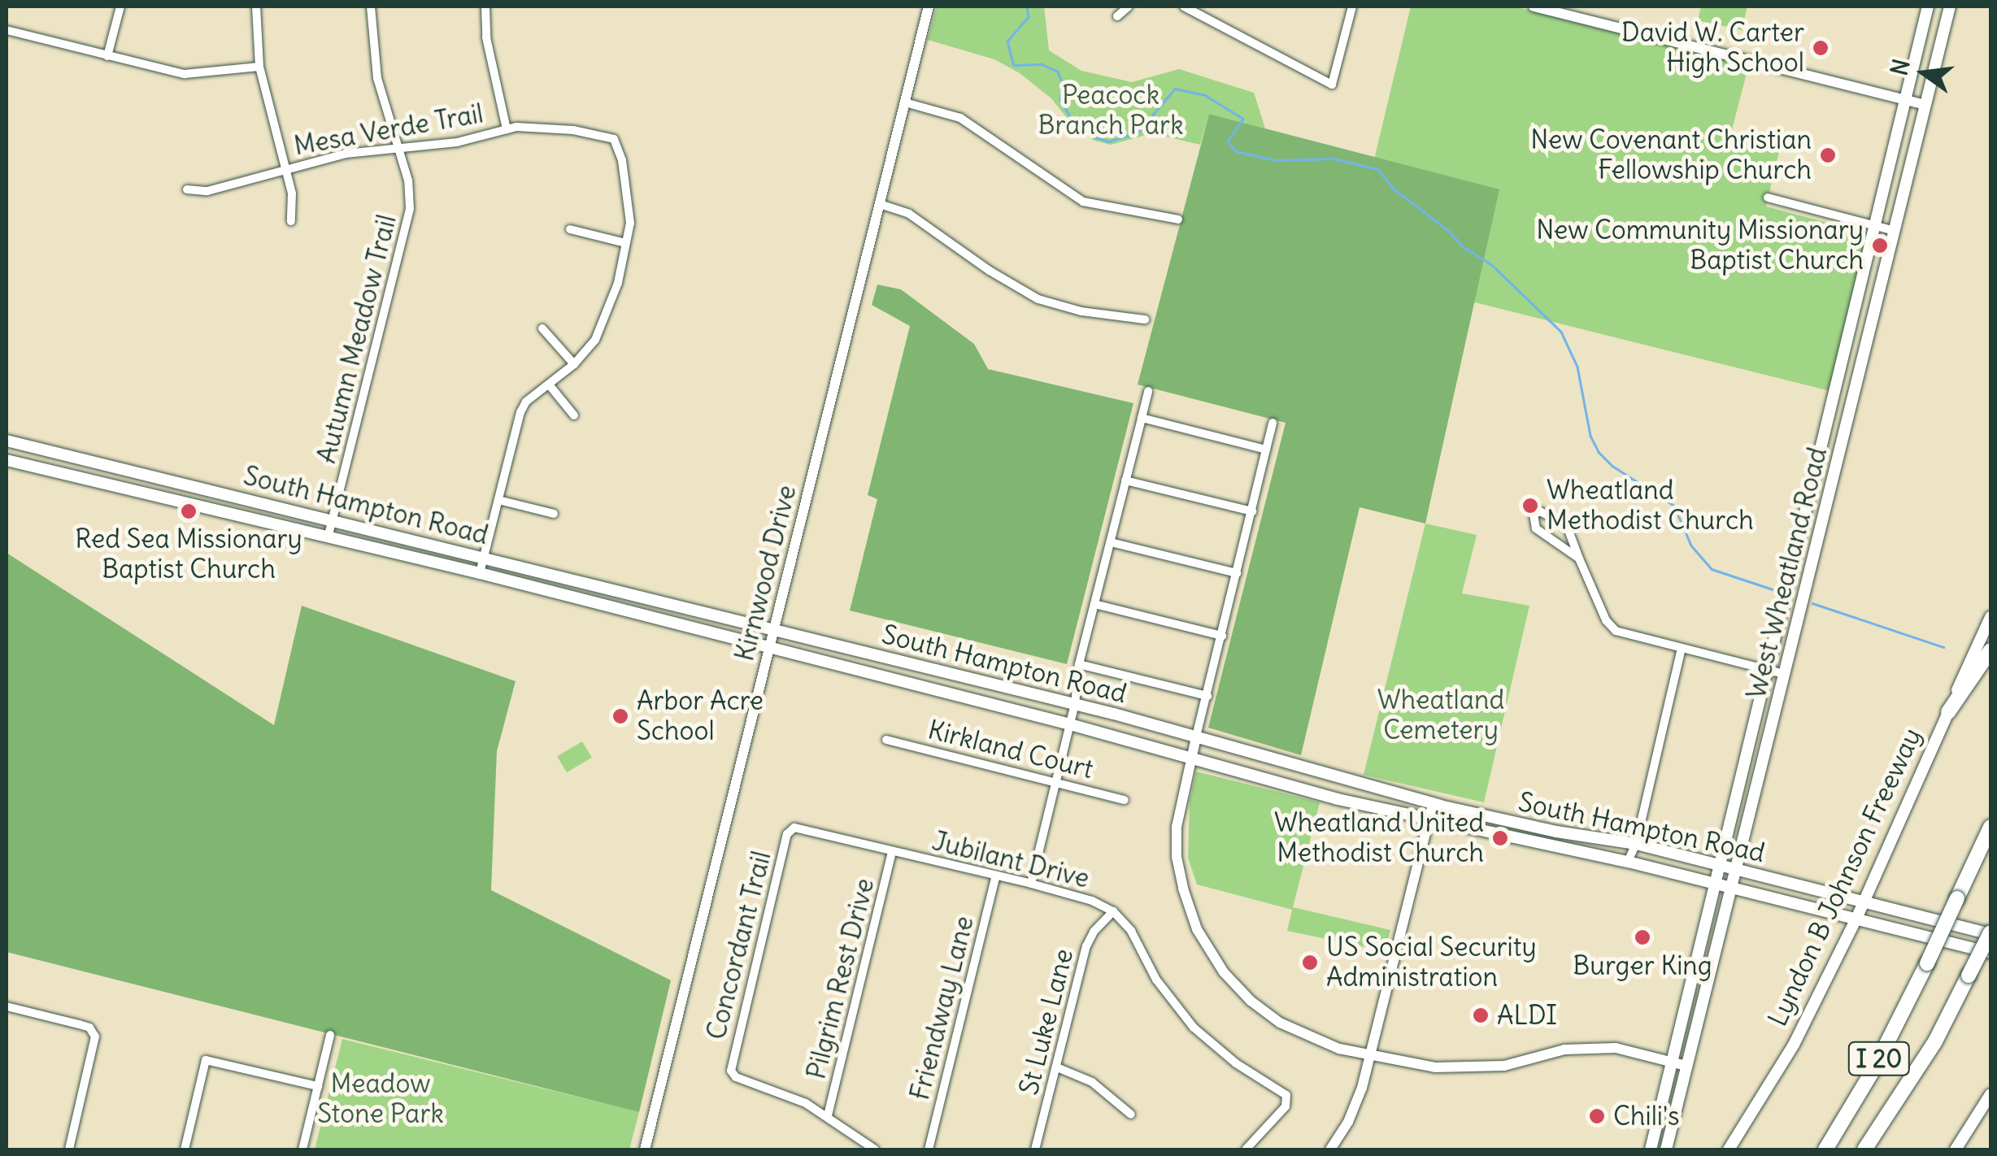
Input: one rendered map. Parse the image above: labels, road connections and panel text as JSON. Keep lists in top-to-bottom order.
{
  "streets": {
    "highway": ["I 20"],
    "main road": ["South Hampton Road", "West Wheatland Road", "Lyndon B Johnson Freeway"],
    "street": [
      "Mesa Verde Trail",
      "Autumn Meadow Trail",
      "Kirnwood Drive",
      "Kirkland Court",
      "Jubilant Drive",
      "Concordant Trail",
      "Pilgrim Rest Drive",
      "Friendway Lane",
      "St Luke Lane"
    ]
  },
  "crossings": [
    ["Mesa Verde Trail", "Autumn Meadow Trail"],
    ["Autumn Meadow Trail", "South Hampton Road"],
    ["South Hampton Road", "Kirnwood Drive"],
    ["South Hampton Road", "West Wheatland Road"],
    ["South Hampton Road", "Lyndon B Johnson Freeway"],
    ["South Hampton Road", "I 20"],
    ["Jubilant Drive", "Concordant Trail"],
    ["Jubilant Drive", "Pilgrim Rest Drive"],
    ["Jubilant Drive", "Friendway Lane"],
    ["Jubilant Drive", "St Luke Lane"],
    ["Concordant Trail", "Pilgrim Rest Drive"]
  ],
  "parks": ["Peacock Branch Park", "Wheatland Cemetery", "Meadow Stone Park"],
  "places": [
    "David W. Carter High School",
    "New Covenant Christian Fellowship Church",
    "New Community Missionary Baptist Church",
    "Wheatland Methodist Church",
    "Red Sea Missionary Baptist Church",
    "Arbor Acre School",
    "Wheatland United Methodist Church",
    "Burger King",
    "US Social Security Administration",
    "ALDI",
    "Chili's"
  ],
  "north": "left"
}
